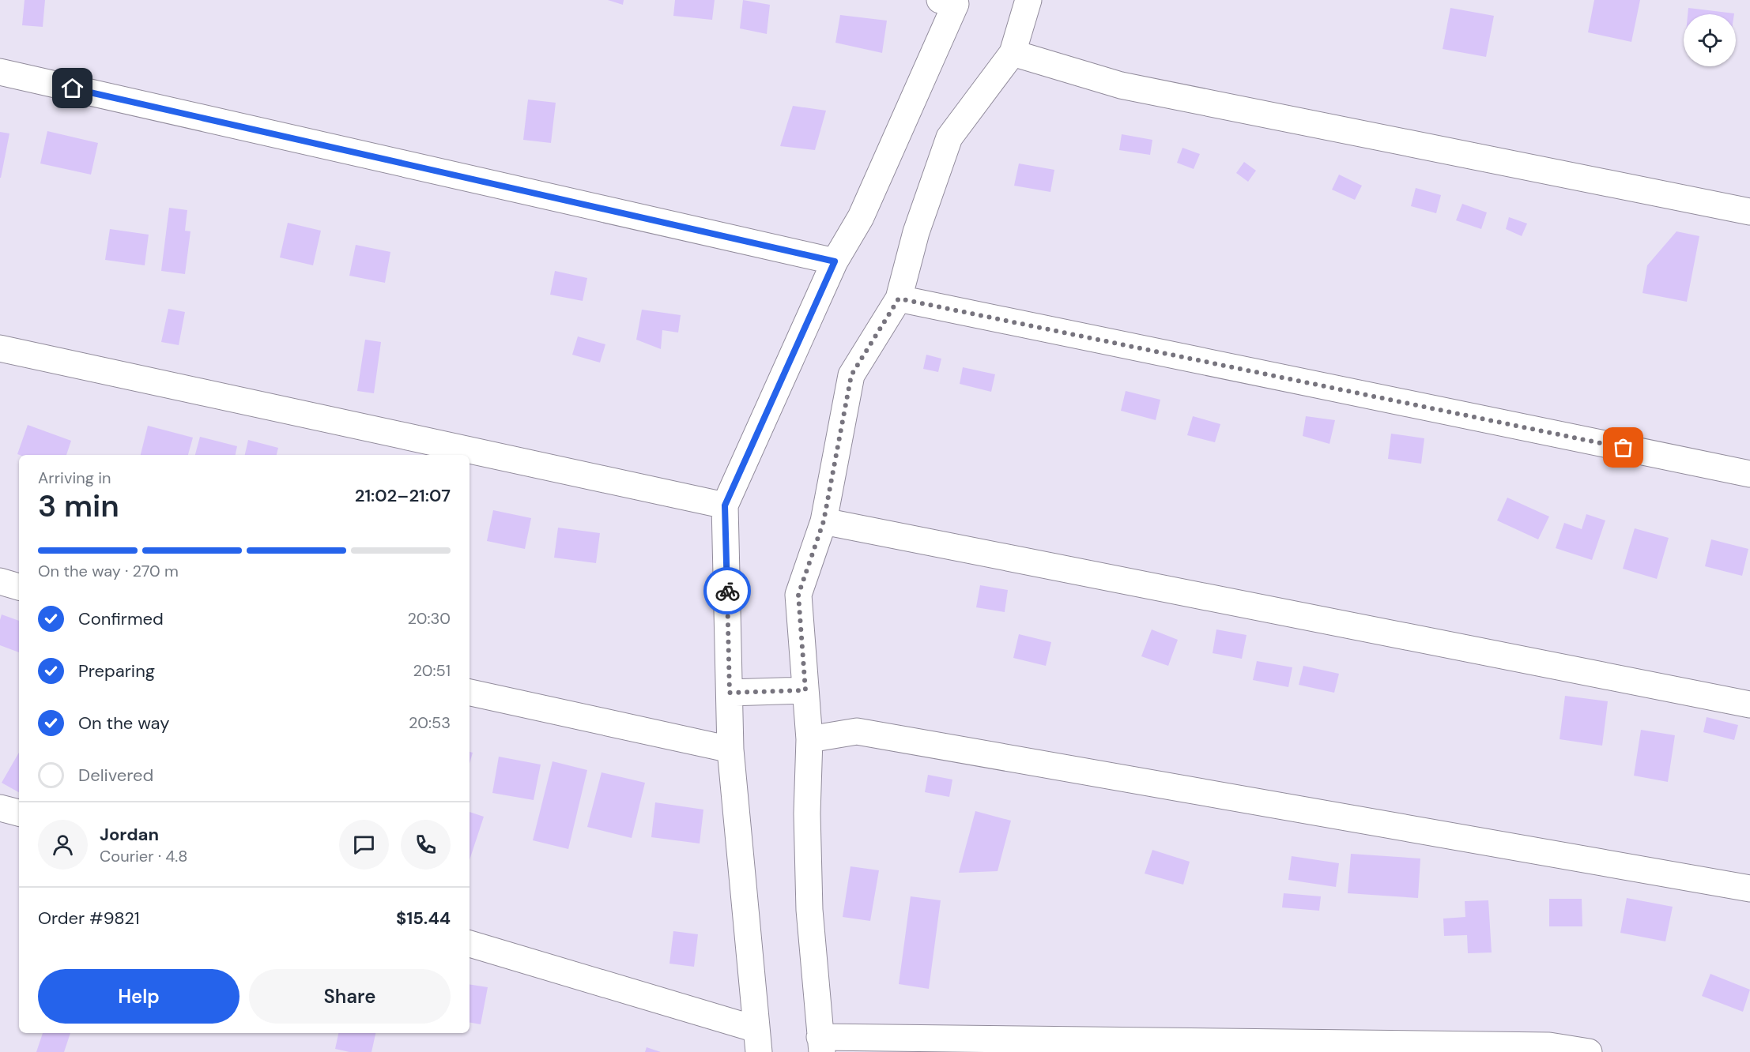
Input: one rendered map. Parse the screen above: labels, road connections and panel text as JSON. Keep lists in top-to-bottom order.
{
  "page": {
    "heading": ["3 min", "Arriving in", "21:02–21:07"],
    "panel": [
      "Jordan",
      "Courier · 4.8",
      "Order #9821",
      "$15.44"
    ],
    "bar": "On the way · 270 m",
    "list": [
      ["Confirmed", "20:30"],
      ["Preparing", "20:51"],
      ["On the way", "20:53"],
      "Delivered"
    ],
    "buttons": ["Help", "Share"]
  }
}
